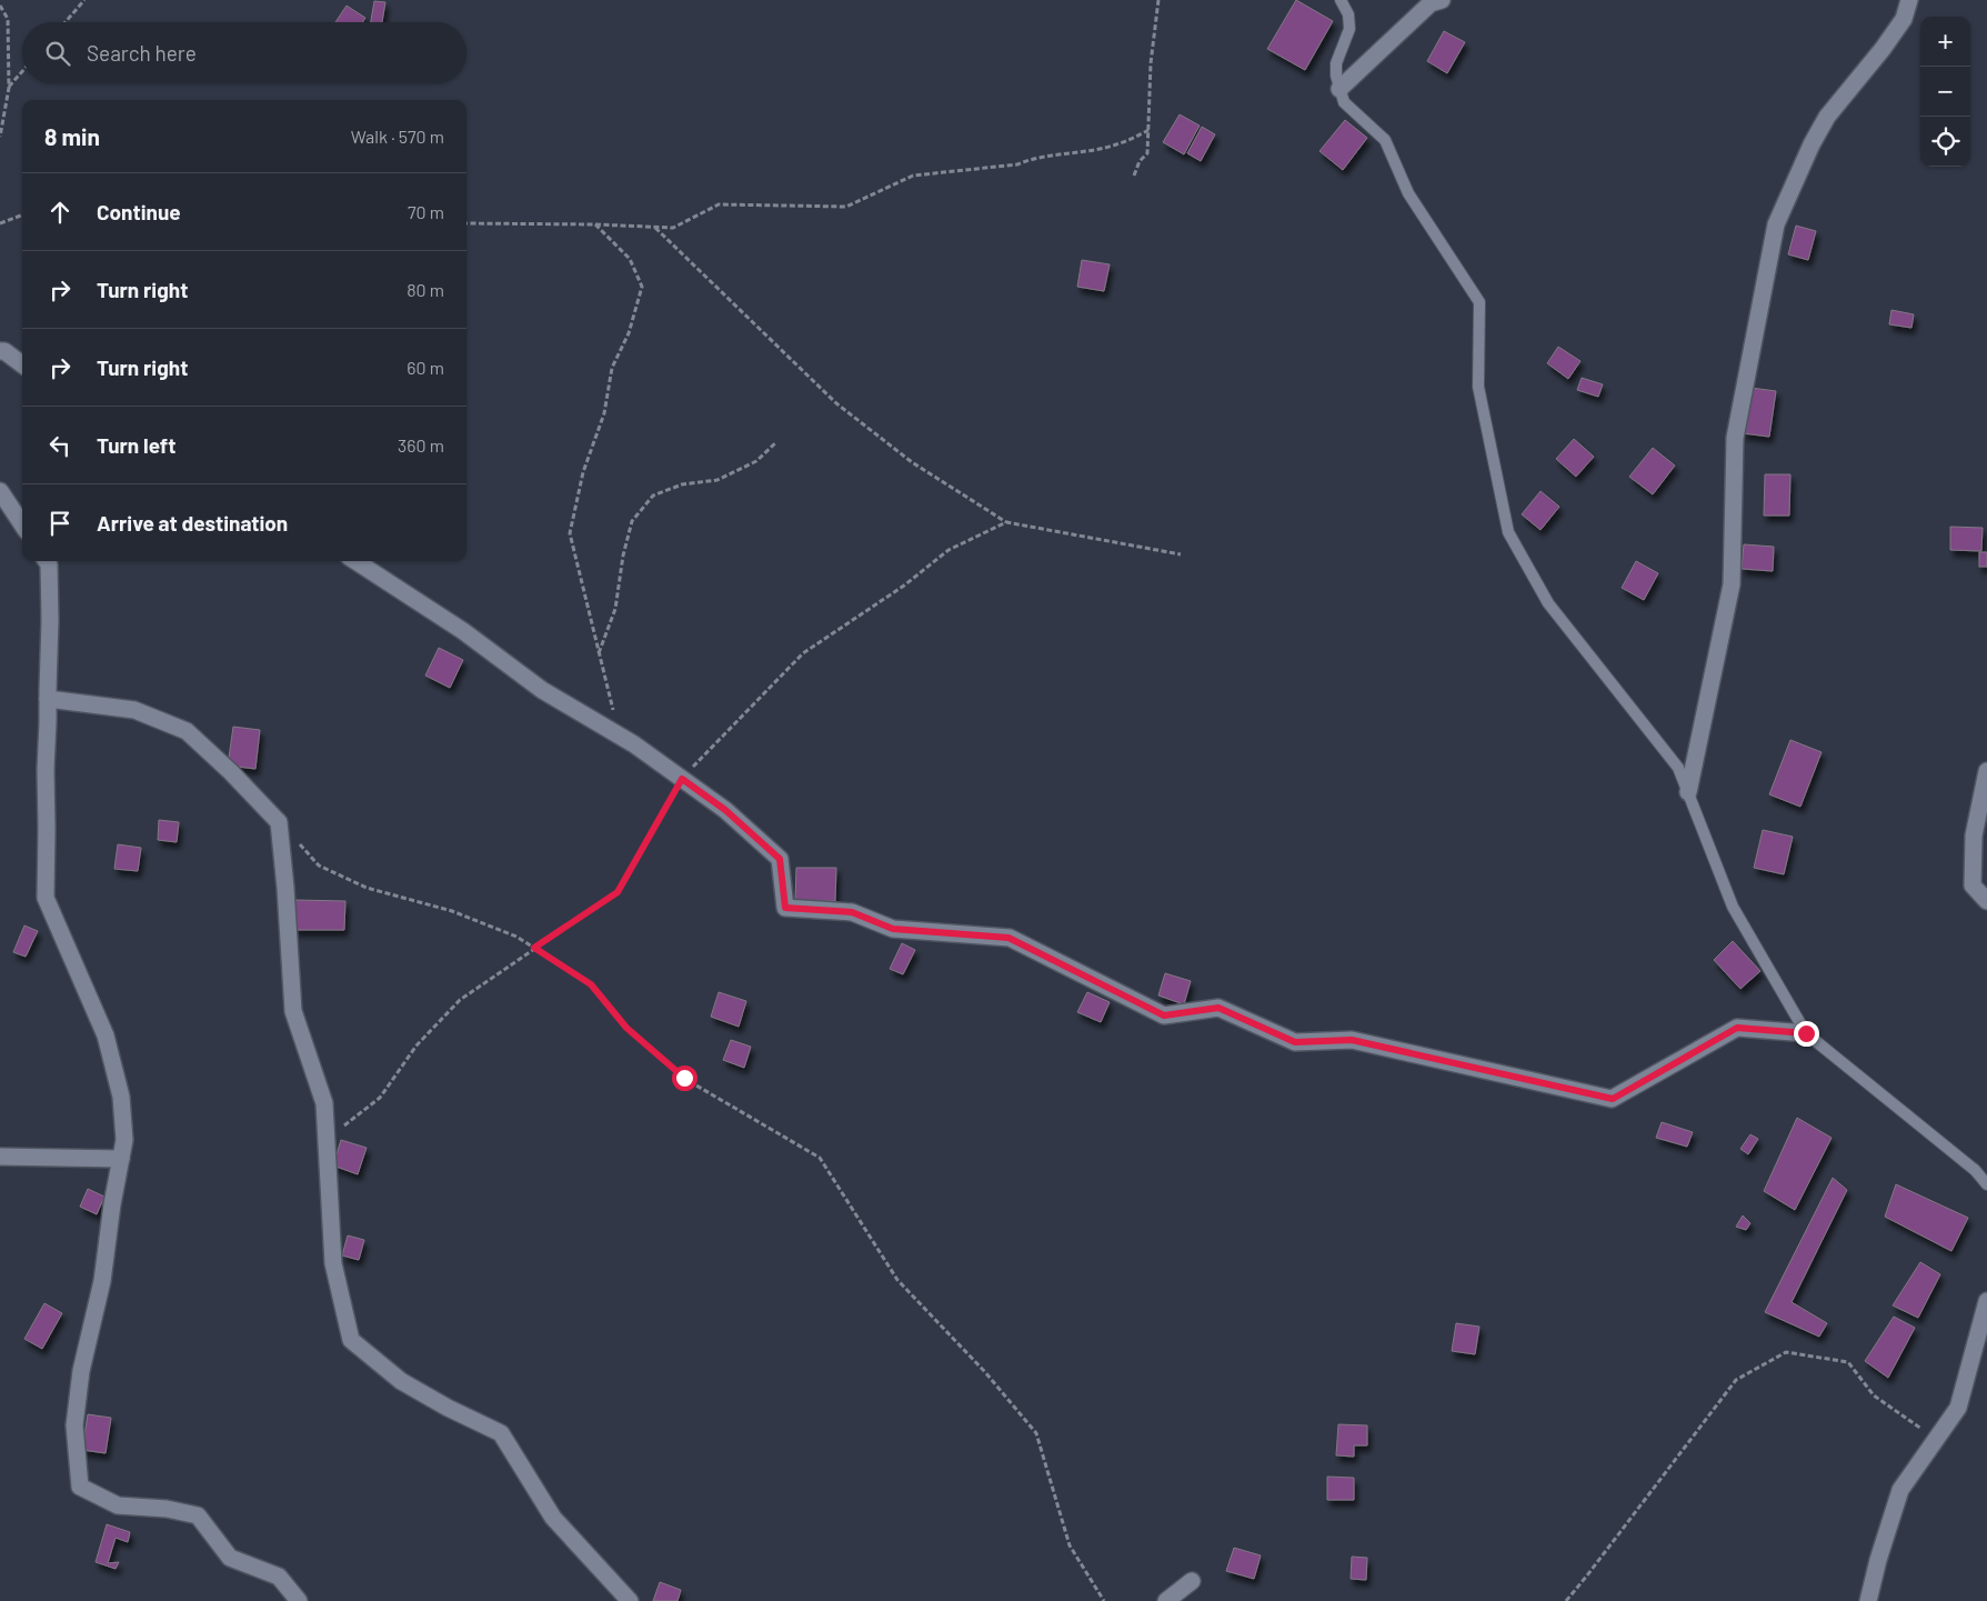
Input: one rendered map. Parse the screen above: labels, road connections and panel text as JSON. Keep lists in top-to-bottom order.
{
  "page": {
    "map_buttons": ["+", "−"],
    "search": "Search here",
    "heading": ["8 min", "Walk · 570 m"],
    "list": [
      ["Continue", "70 m"],
      ["Turn right", "80 m"],
      ["Turn right", "60 m"],
      ["Turn left", "360 m"],
      "Arrive at destination"
    ]
  }
}
